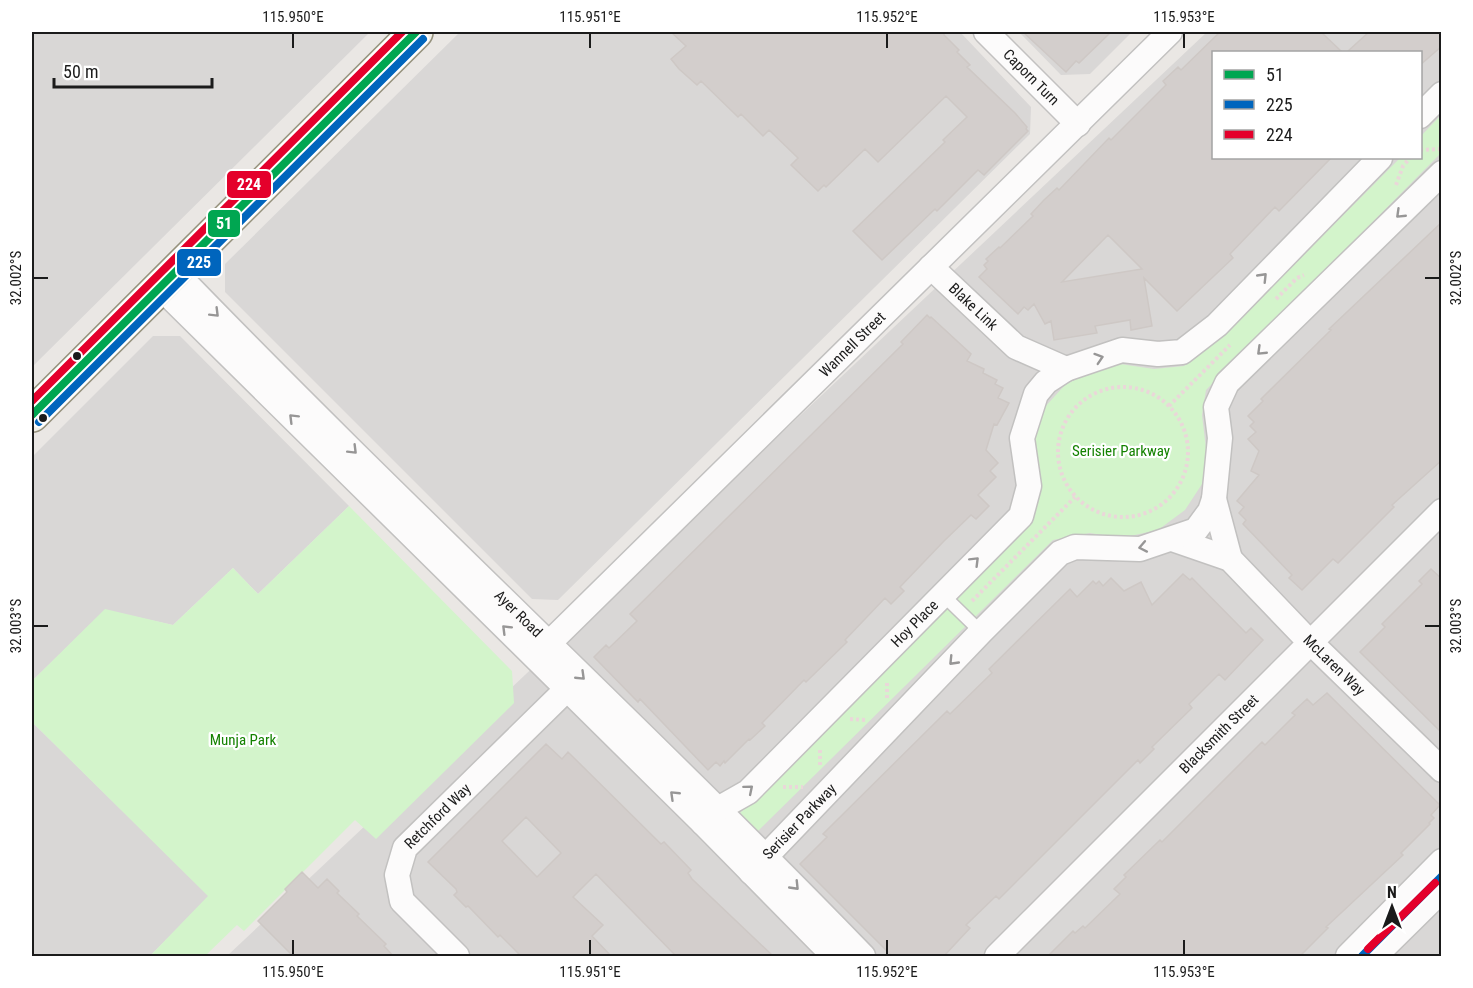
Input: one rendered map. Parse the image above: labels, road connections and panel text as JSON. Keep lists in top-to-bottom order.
{
  "streets": {
    "street": [
      "Caporn Turn",
      "Blake Link",
      "Wannell Street",
      "Ayer Road",
      "Hoy Place",
      "McLaren Way",
      "Blacksmith Street",
      "Retchford Way",
      "Serisier Parkway"
    ]
  },
  "crossings": [
    ["Caporn Turn", "Wannell Street"],
    ["Blake Link", "Wannell Street"],
    ["Blake Link", "Hoy Place"],
    ["Wannell Street", "Ayer Road"],
    ["Ayer Road", "Hoy Place"],
    ["Ayer Road", "Retchford Way"],
    ["Ayer Road", "Serisier Parkway"],
    ["McLaren Way", "Blacksmith Street"],
    ["McLaren Way", "Serisier Parkway"]
  ],
  "one_way": ["Hoy Place"],
  "parks": ["Serisier Parkway", "Munja Park"],
  "lines": ["transit line 51", "transit line 224", "transit line 225"],
  "legend": ["51", "225", "224"],
  "scale_bar": "50 m",
  "north": "top",
  "coordinates": [
    "115.950°E",
    "115.951°E",
    "115.952°E",
    "115.953°E",
    "32.002°S",
    "32.003°S"
  ]
}
